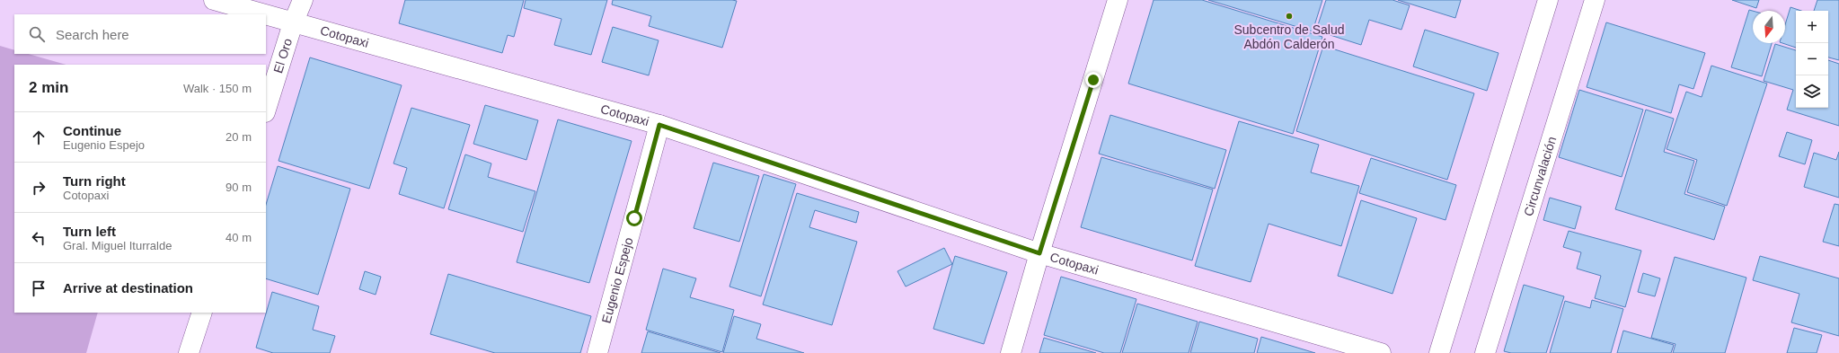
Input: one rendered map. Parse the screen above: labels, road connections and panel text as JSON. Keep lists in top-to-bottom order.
{
  "streets": {
    "street": [
      "Cotopaxi",
      "El Oro",
      "Circunvalación",
      "Eugenio Espejo"
    ]
  },
  "crossings": [
    ["Cotopaxi", "El Oro"],
    ["Cotopaxi", "Eugenio Espejo"]
  ],
  "places": ["Subcentro de Salud Abdón Calderón"],
  "north": "bottom",
  "page": {
    "map_buttons": ["+", "−"],
    "search": "Search here",
    "heading": ["2 min", "Walk · 150 m"],
    "list": [
      ["Continue", "Eugenio Espejo", "20 m"],
      ["Turn right", "Cotopaxi", "90 m"],
      ["Turn left", "Gral. Miguel Iturralde", "40 m"],
      "Arrive at destination"
    ]
  }
}
